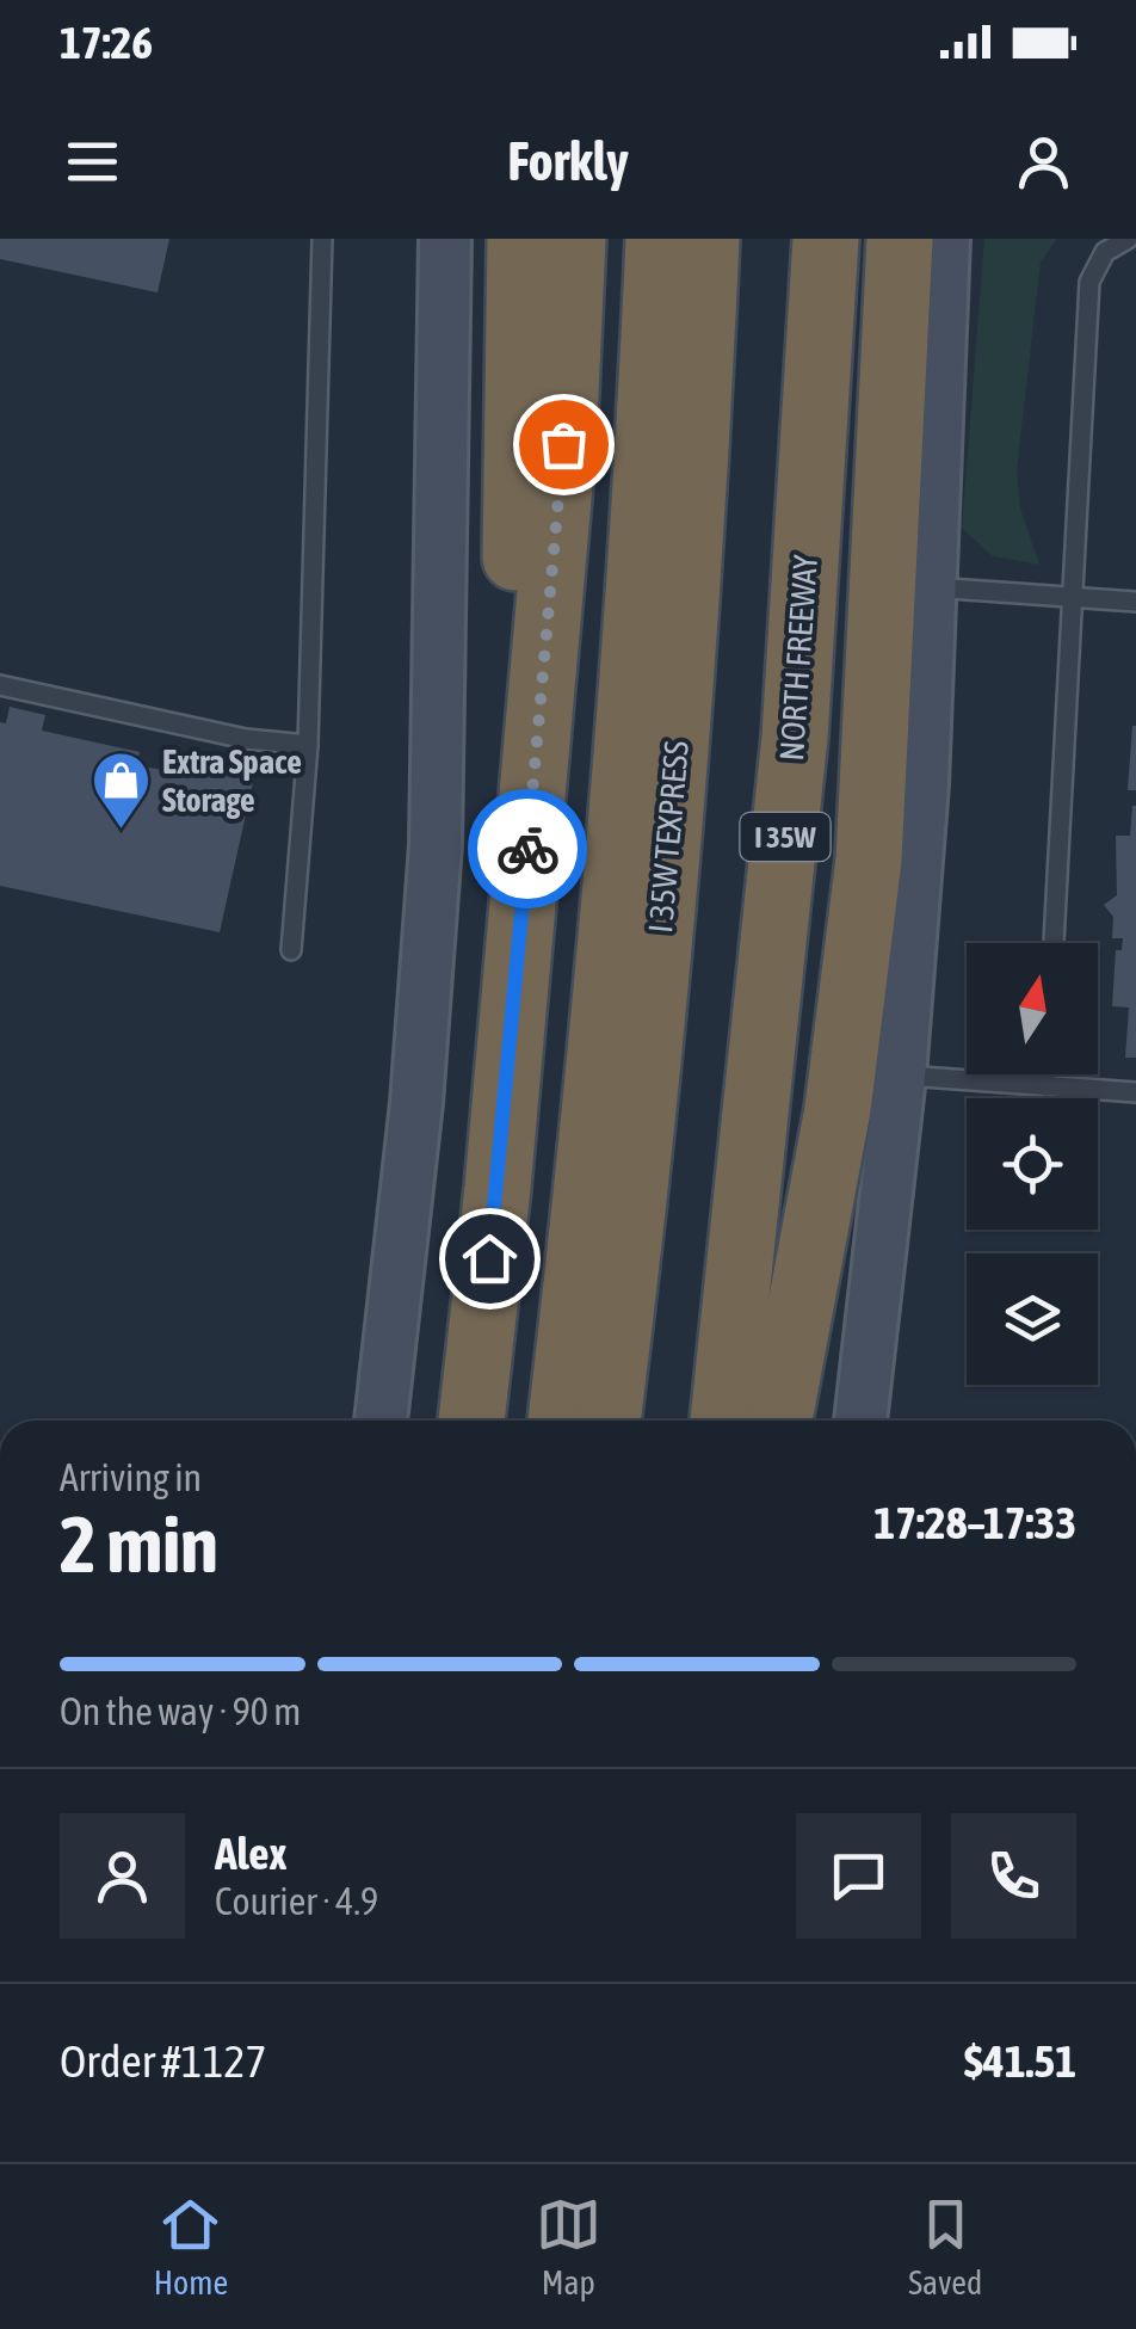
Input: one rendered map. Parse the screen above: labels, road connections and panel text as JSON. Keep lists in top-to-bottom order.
{
  "streets": {
    "highway": ["NORTH FREEWAY", "I 35W TEXPRESS", "I 35W"]
  },
  "places": {
    "shop": ["Extra Space Storage"]
  },
  "north": "top",
  "page": {
    "status": "17:26",
    "header": "Forkly",
    "heading": ["2 min", "Arriving in", "17:28–17:33"],
    "panel": [
      "Alex",
      "Courier · 4.9",
      "Order #1127",
      "$41.51"
    ],
    "bar": "On the way · 90 m",
    "tabs": ["Home", "Map", "Saved"]
  }
}
